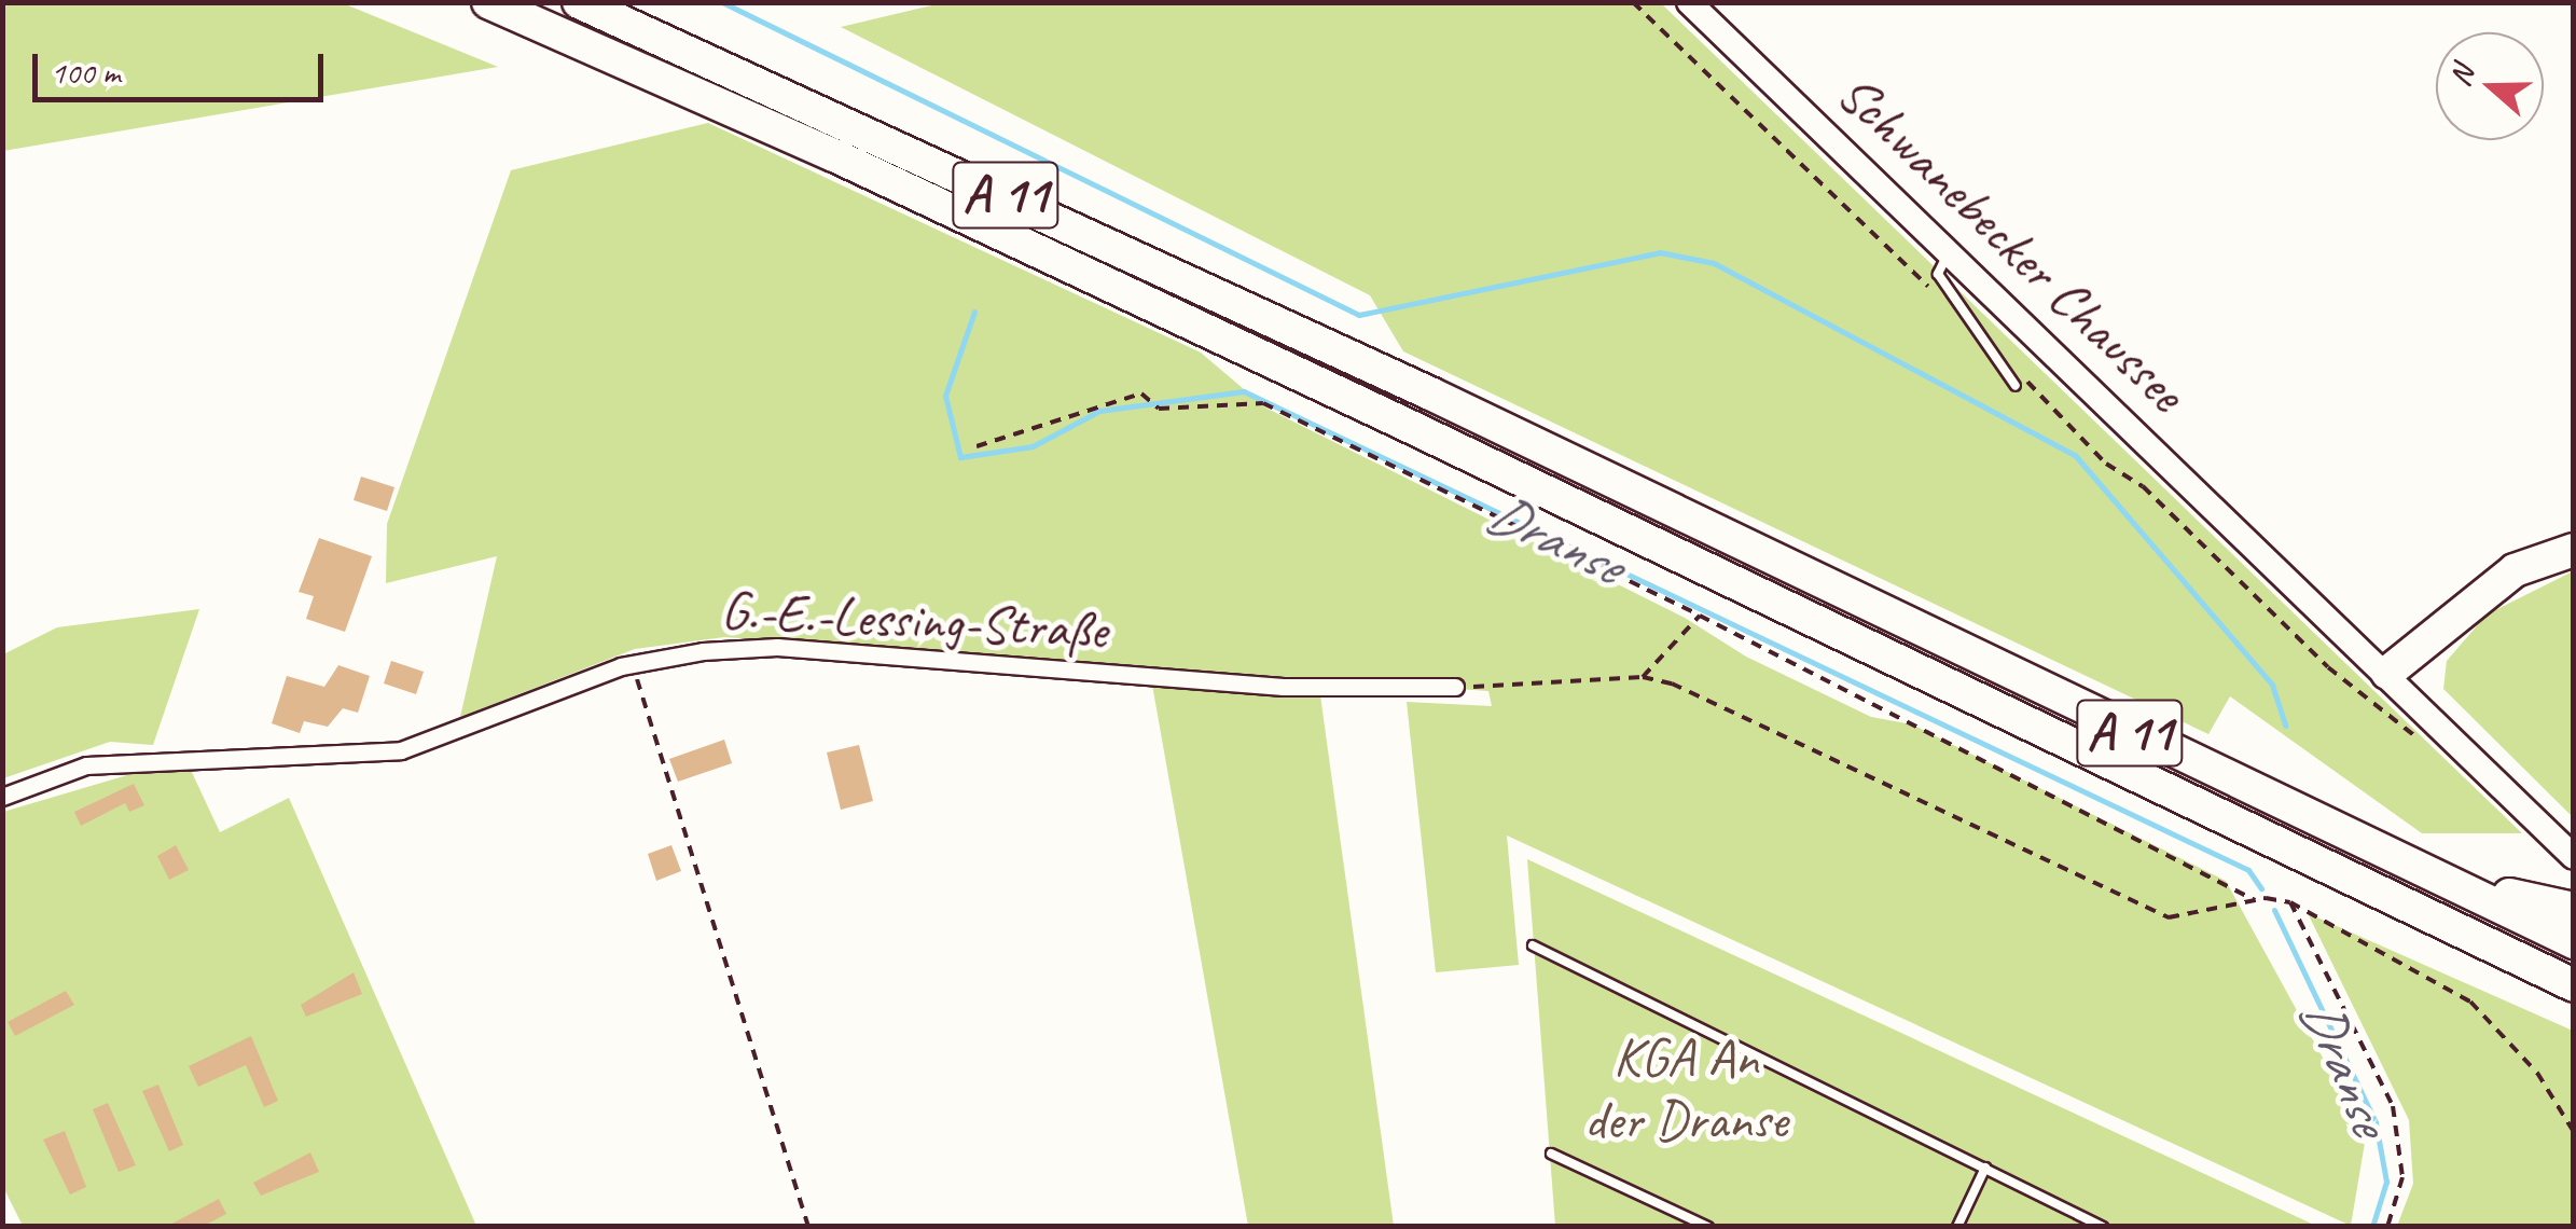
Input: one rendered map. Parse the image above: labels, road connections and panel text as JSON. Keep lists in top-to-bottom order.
{
  "streets": {
    "highway": ["A 11"],
    "main road": ["Schwanebecker Chaussee"],
    "street": ["G.-E.-Lessing-Straße"]
  },
  "water": ["Dranse"],
  "parks": ["KGA An der Dranse"],
  "scale_bar": "100 m",
  "north": "left"
}
